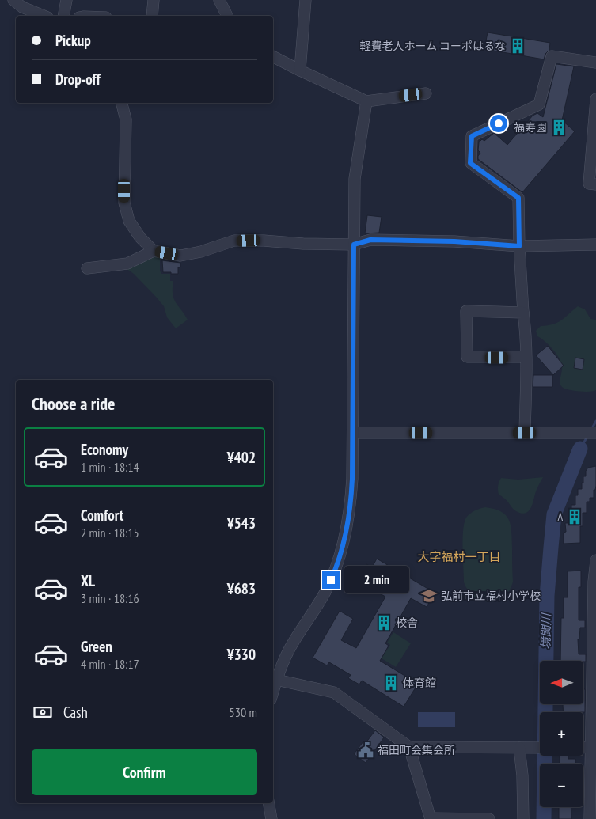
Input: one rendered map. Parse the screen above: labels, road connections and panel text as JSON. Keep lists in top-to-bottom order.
{
  "districts": ["大字福村一丁目"],
  "water": ["境関川"],
  "places": {
    "building": [
      "軽費老人ホーム コーポはるな",
      "福寿園",
      "A",
      "校舎",
      "体育館"
    ],
    "school or university": ["弘前市立福村小学校"],
    "public building": ["福田町会集会所"]
  },
  "north": "left",
  "page": {
    "banner": ["Pickup", "Drop-off"],
    "heading": "Choose a ride",
    "list": [
      {
        "name": "Economy",
        "note": "1 min · 18:14",
        "value": "¥402"
      },
      {
        "name": "Comfort",
        "note": "2 min · 18:15",
        "value": "¥543"
      },
      {
        "name": "XL",
        "note": "3 min · 18:16",
        "value": "¥683"
      },
      {
        "name": "Green",
        "note": "4 min · 18:17",
        "value": "¥330"
      }
    ],
    "bubble": "2 min",
    "map_buttons": ["+", "−"],
    "pay": ["Cash", "530 m"],
    "buttons": "Confirm"
  }
}
